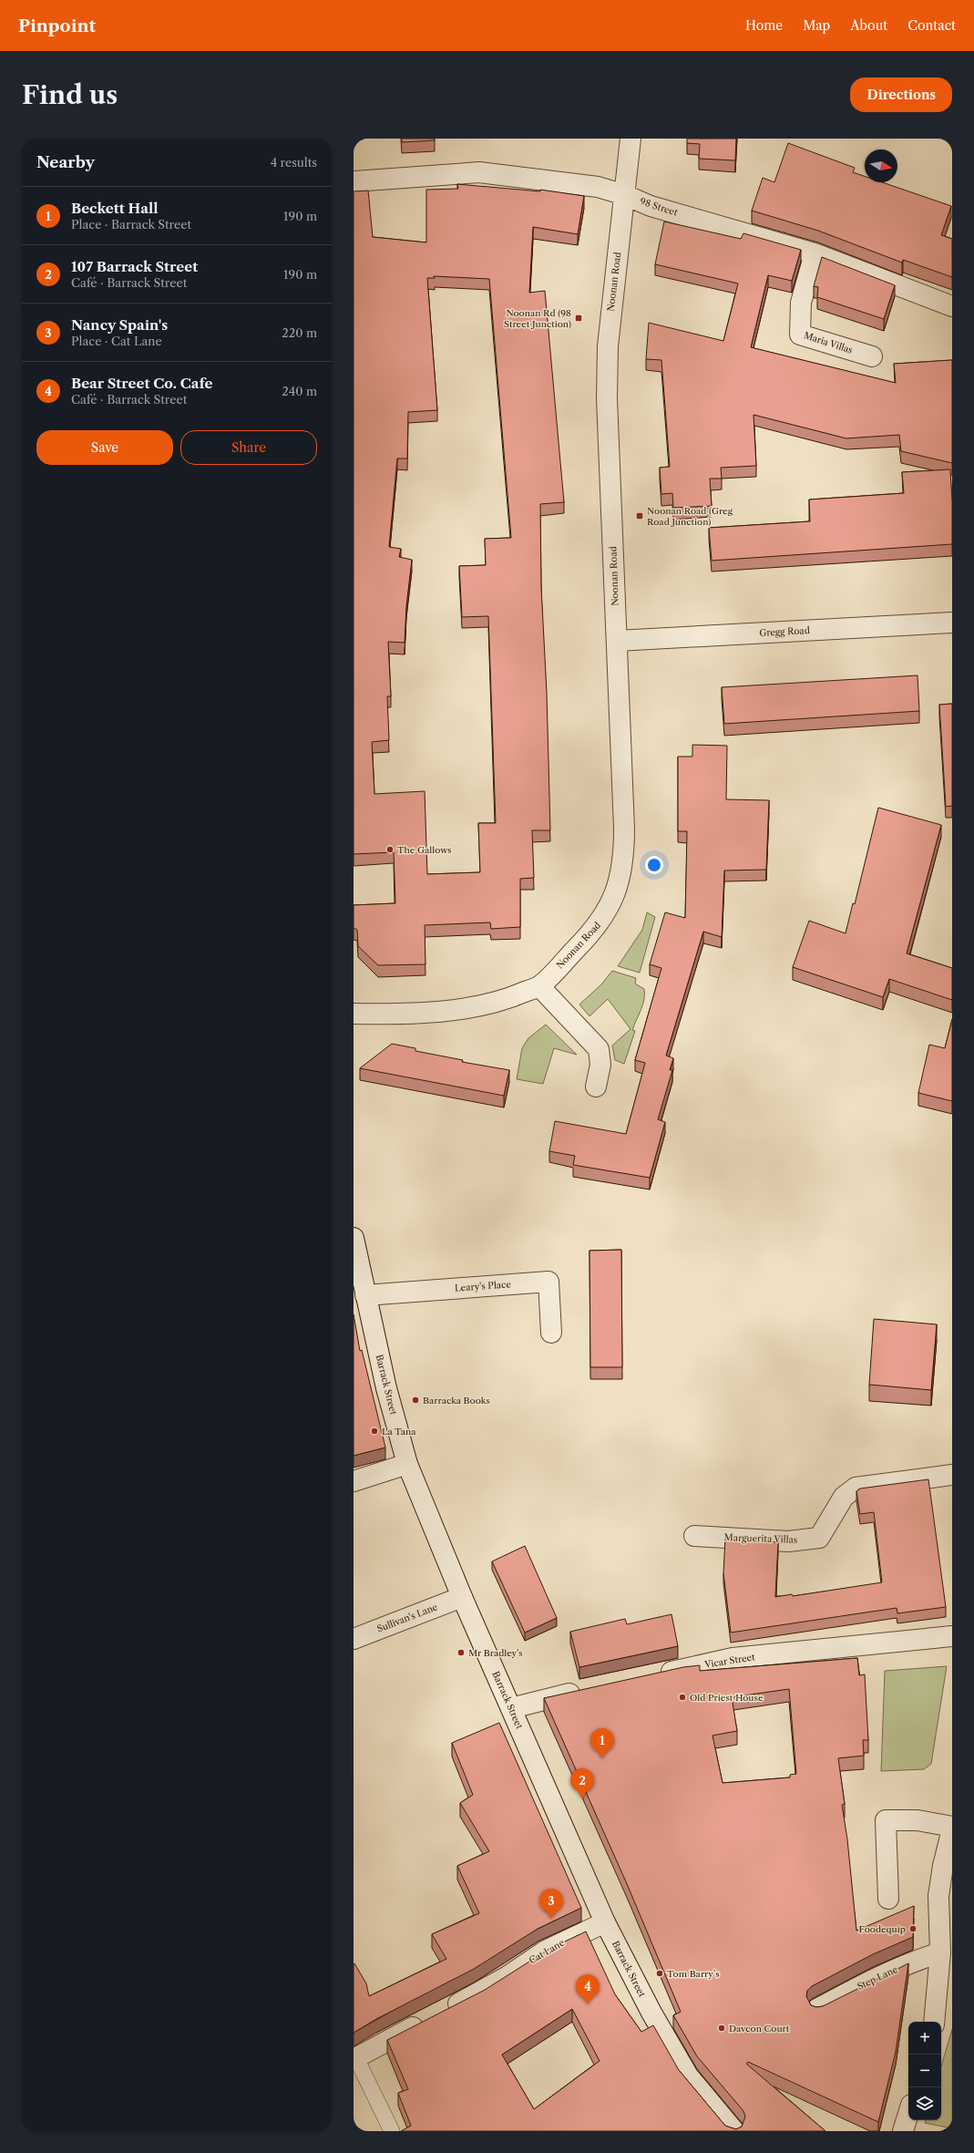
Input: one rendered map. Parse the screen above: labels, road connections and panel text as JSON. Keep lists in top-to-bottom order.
{
  "streets": {
    "street": [
      "98 Street",
      "Noonan Road",
      "Maria Villas",
      "Gregg Road",
      "Leary's Place",
      "Barrack Street",
      "Marguerita Villas",
      "Sullivan's Lane",
      "Vicar Street",
      "Cat Lane",
      "Step Lane"
    ]
  },
  "crossings": [
    ["98 Street", "Noonan Road"],
    ["98 Street", "Maria Villas"],
    ["Noonan Road", "Gregg Road"],
    ["Leary's Place", "Barrack Street"],
    ["Barrack Street", "Sullivan's Lane"],
    ["Barrack Street", "Cat Lane"]
  ],
  "places": {
    "transit": ["Noonan Rd (98 Street Junction)", "Noonan Road (Greg Road Junction)"],
    "other": [
      "The Gallows",
      "Barracka Books",
      "La Tana",
      "Mr Bradley's",
      "Old Priest House",
      "Foodequip",
      "Tom Barry’s",
      "Davcon Court"
    ]
  },
  "north": "right",
  "page": {
    "header": "Pinpoint",
    "nav": [
      "Home",
      "Map",
      "About",
      "Contact"
    ],
    "buttons": [
      "Directions",
      ["Save", "Share"]
    ],
    "title": "Find us",
    "heading": ["Nearby", "4 results"],
    "list": [
      {
        "mark": "1",
        "name": "Beckett Hall",
        "note": "Place · Barrack Street",
        "value": "190 m"
      },
      {
        "mark": "2",
        "name": "107 Barrack Street",
        "note": "Café · Barrack Street",
        "value": "190 m"
      },
      {
        "mark": "3",
        "name": "Nancy Spain's",
        "note": "Place · Cat Lane",
        "value": "220 m"
      },
      {
        "mark": "4",
        "name": "Bear Street Co. Cafe",
        "note": "Café · Barrack Street",
        "value": "240 m"
      }
    ],
    "pins": [
      "1",
      "2",
      "3",
      "4"
    ],
    "map_buttons": ["+", "−"]
  }
}
